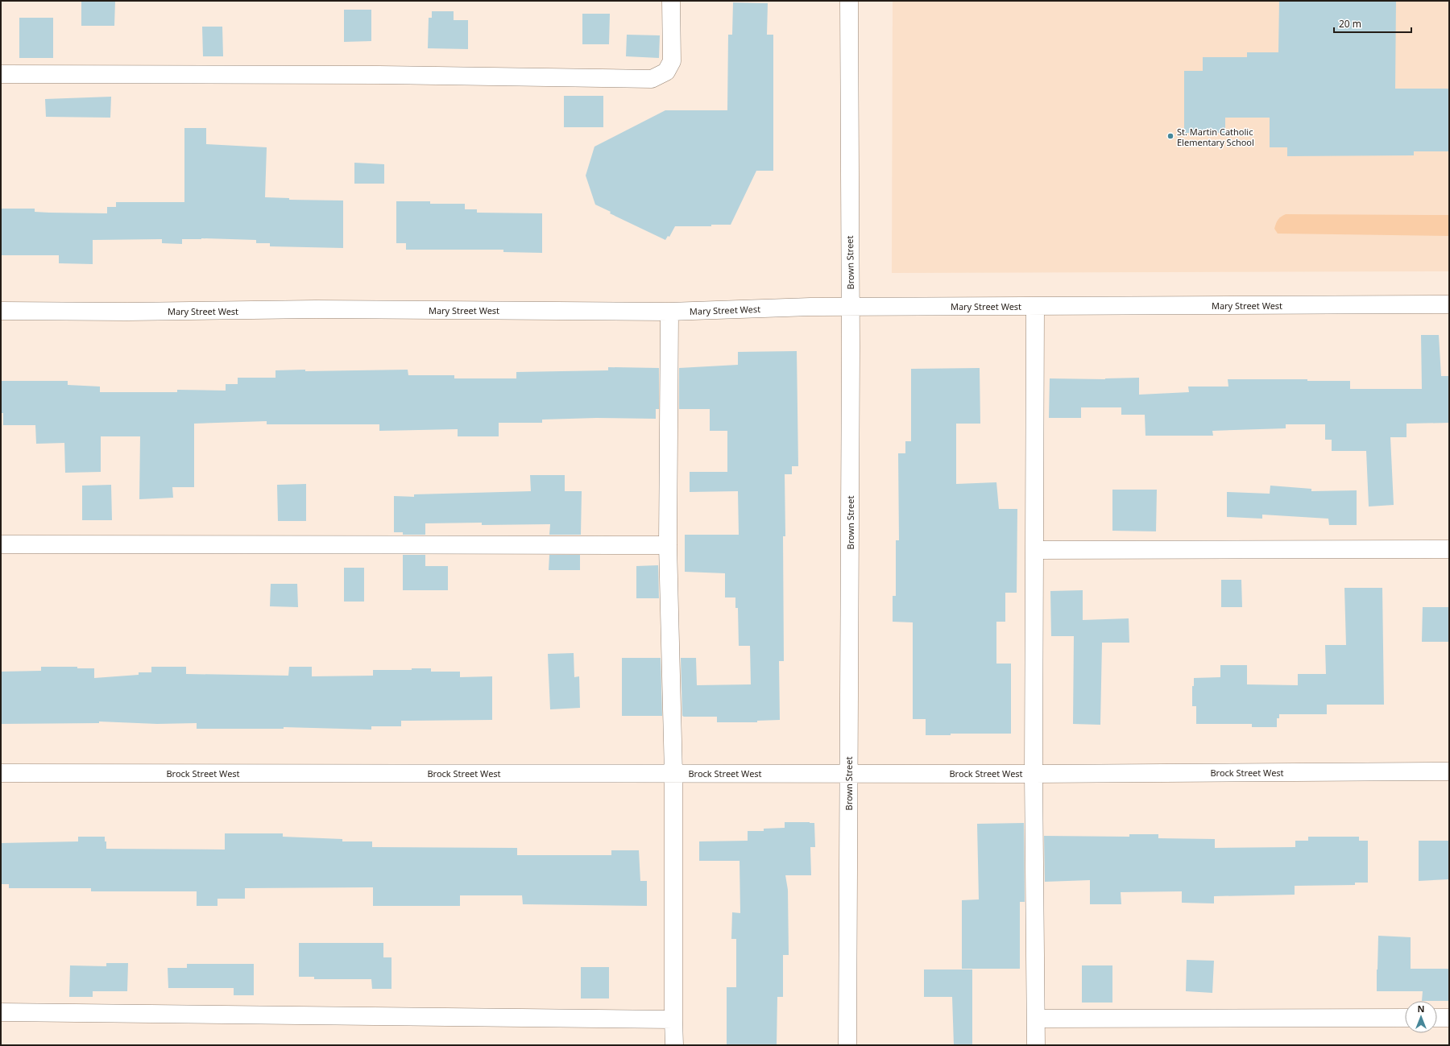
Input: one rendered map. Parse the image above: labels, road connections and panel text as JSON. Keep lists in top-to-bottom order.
{
  "streets": {
    "street": ["Brown Street", "Mary Street West", "Brock Street West"]
  },
  "crossings": [
    ["Brown Street", "Mary Street West"],
    ["Brown Street", "Brock Street West"]
  ],
  "places": ["St. Martin Catholic Elementary School"],
  "scale_bar": "20 m",
  "north": "top"
}
